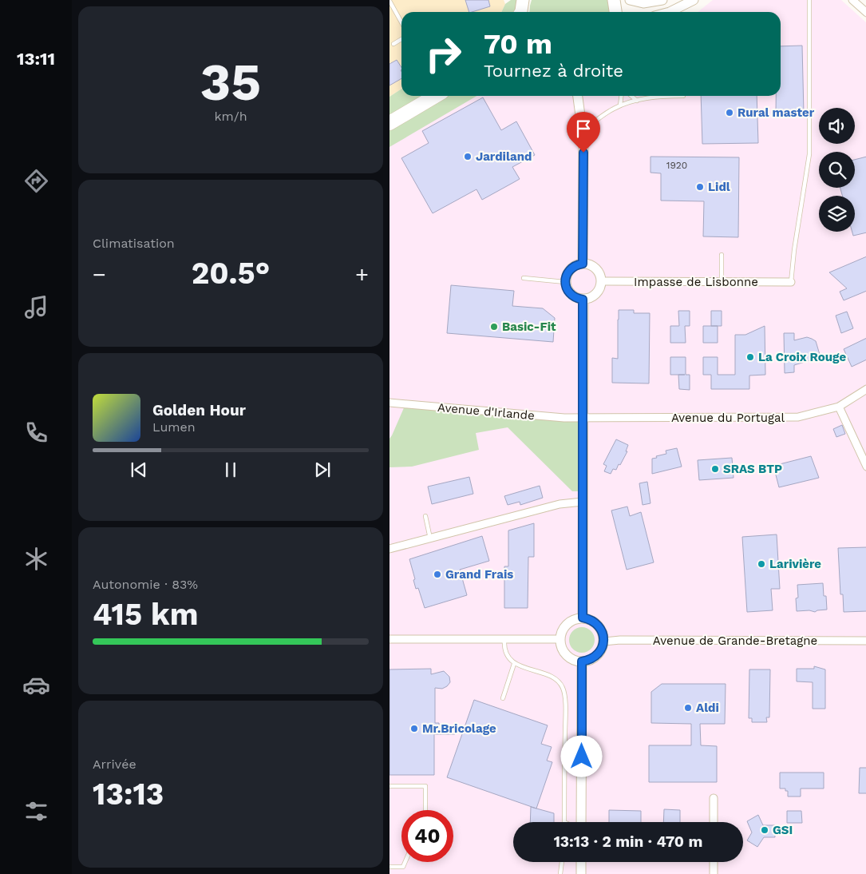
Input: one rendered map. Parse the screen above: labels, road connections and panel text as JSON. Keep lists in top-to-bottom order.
{
  "streets": {
    "street": [
      "Impasse de Lisbonne",
      "Avenue d'Irlande",
      "Avenue du Portugal",
      "Avenue de Grande-Bretagne"
    ]
  },
  "crossings": [
    ["Avenue d'Irlande", "Avenue du Portugal"]
  ],
  "places": [
    "Rural master",
    "Jardiland",
    "Lidl",
    "Basic-Fit",
    "La Croix Rouge",
    "SRAS BTP",
    "Larivière",
    "Grand Frais",
    "Aldi",
    "Mr.Bricolage",
    "GSI"
  ],
  "house_numbers": ["1920"],
  "page": {
    "tabs": "13:11",
    "tile": [
      ["35", "km/h"],
      "Climatisation",
      ["Autonomie · 83%", "415 km"],
      ["Arrivée", "13:13"]
    ],
    "turn": ["70 m", "Tournez à droite"],
    "heat": ["−", "20.5°", "+"],
    "song": ["Golden Hour", "Lumen"],
    "limit": "40",
    "trip": "13:13 · 2 min · 470 m"
  }
}
